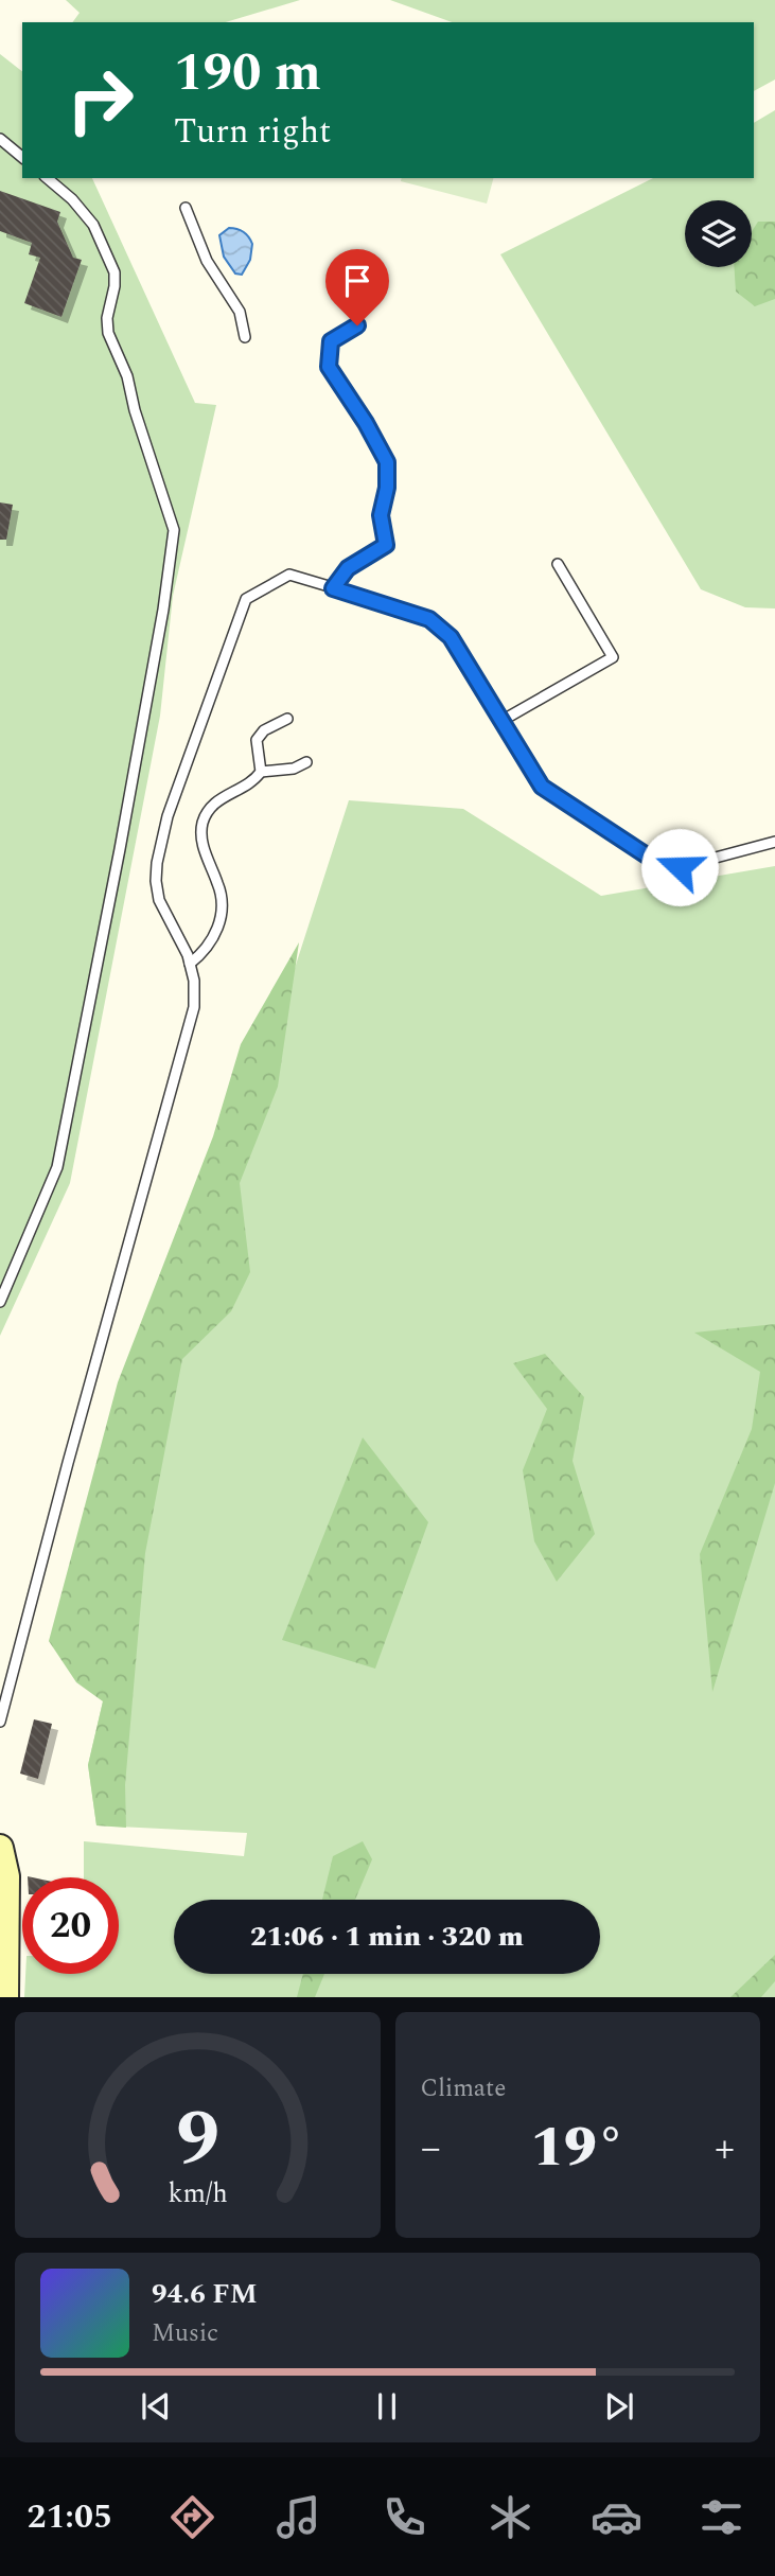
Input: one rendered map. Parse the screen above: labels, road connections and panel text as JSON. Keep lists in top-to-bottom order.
{
  "page": {
    "turn": ["190 m", "Turn right"],
    "limit": "20",
    "trip": "21:06 · 1 min · 320 m",
    "tile": "Climate",
    "heat": ["−", "19°", "+"],
    "song": ["94.6 FM", "Music"],
    "tabs": "21:05",
    "gauge": ["9", "km/h"]
  }
}
